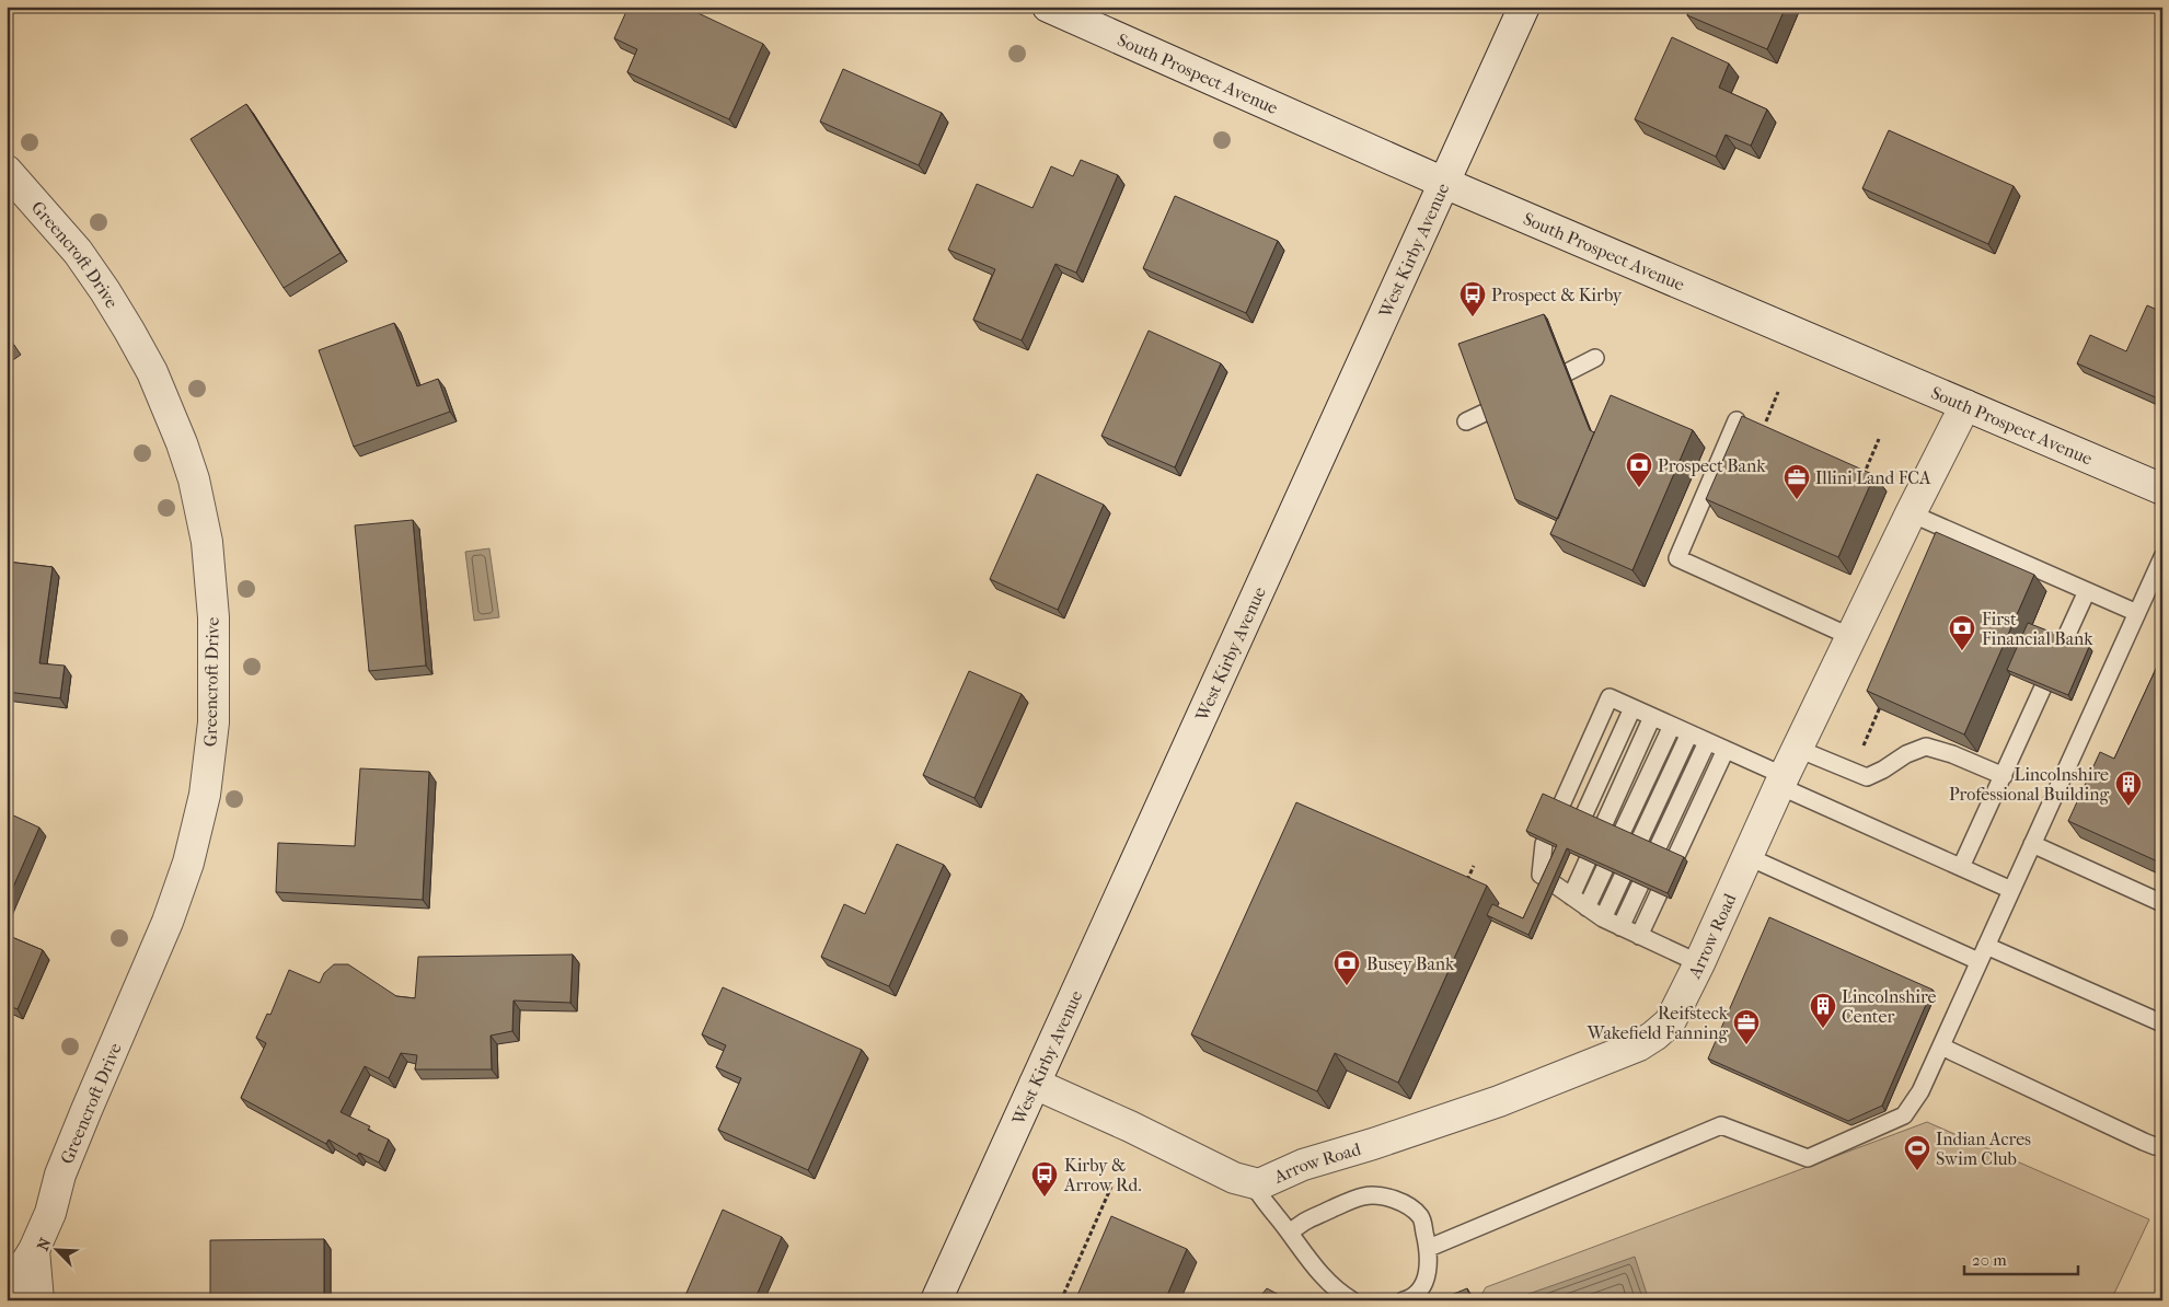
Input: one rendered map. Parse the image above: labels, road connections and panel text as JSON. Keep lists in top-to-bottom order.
{
  "streets": {
    "street": [
      "South Prospect Avenue",
      "West Kirby Avenue",
      "Greencroft Drive",
      "Arrow Road"
    ]
  },
  "crossings": [
    ["South Prospect Avenue", "West Kirby Avenue"],
    ["South Prospect Avenue", "Arrow Road"],
    ["West Kirby Avenue", "Arrow Road"]
  ],
  "places": {
    "bus stop": ["Prospect & Kirby", "Kirby & Arrow Rd."],
    "bank": ["Prospect Bank", "First Financial Bank", "Busey Bank"],
    "office": ["Illini Land FCA", "Reifsteck Wakefield Fanning"],
    "building": ["Lincolnshire Professional Building", "Lincolnshire Center"],
    "sports": ["Indian Acres Swim Club"]
  },
  "scale_bar": "20 m",
  "north": "top left"
}
